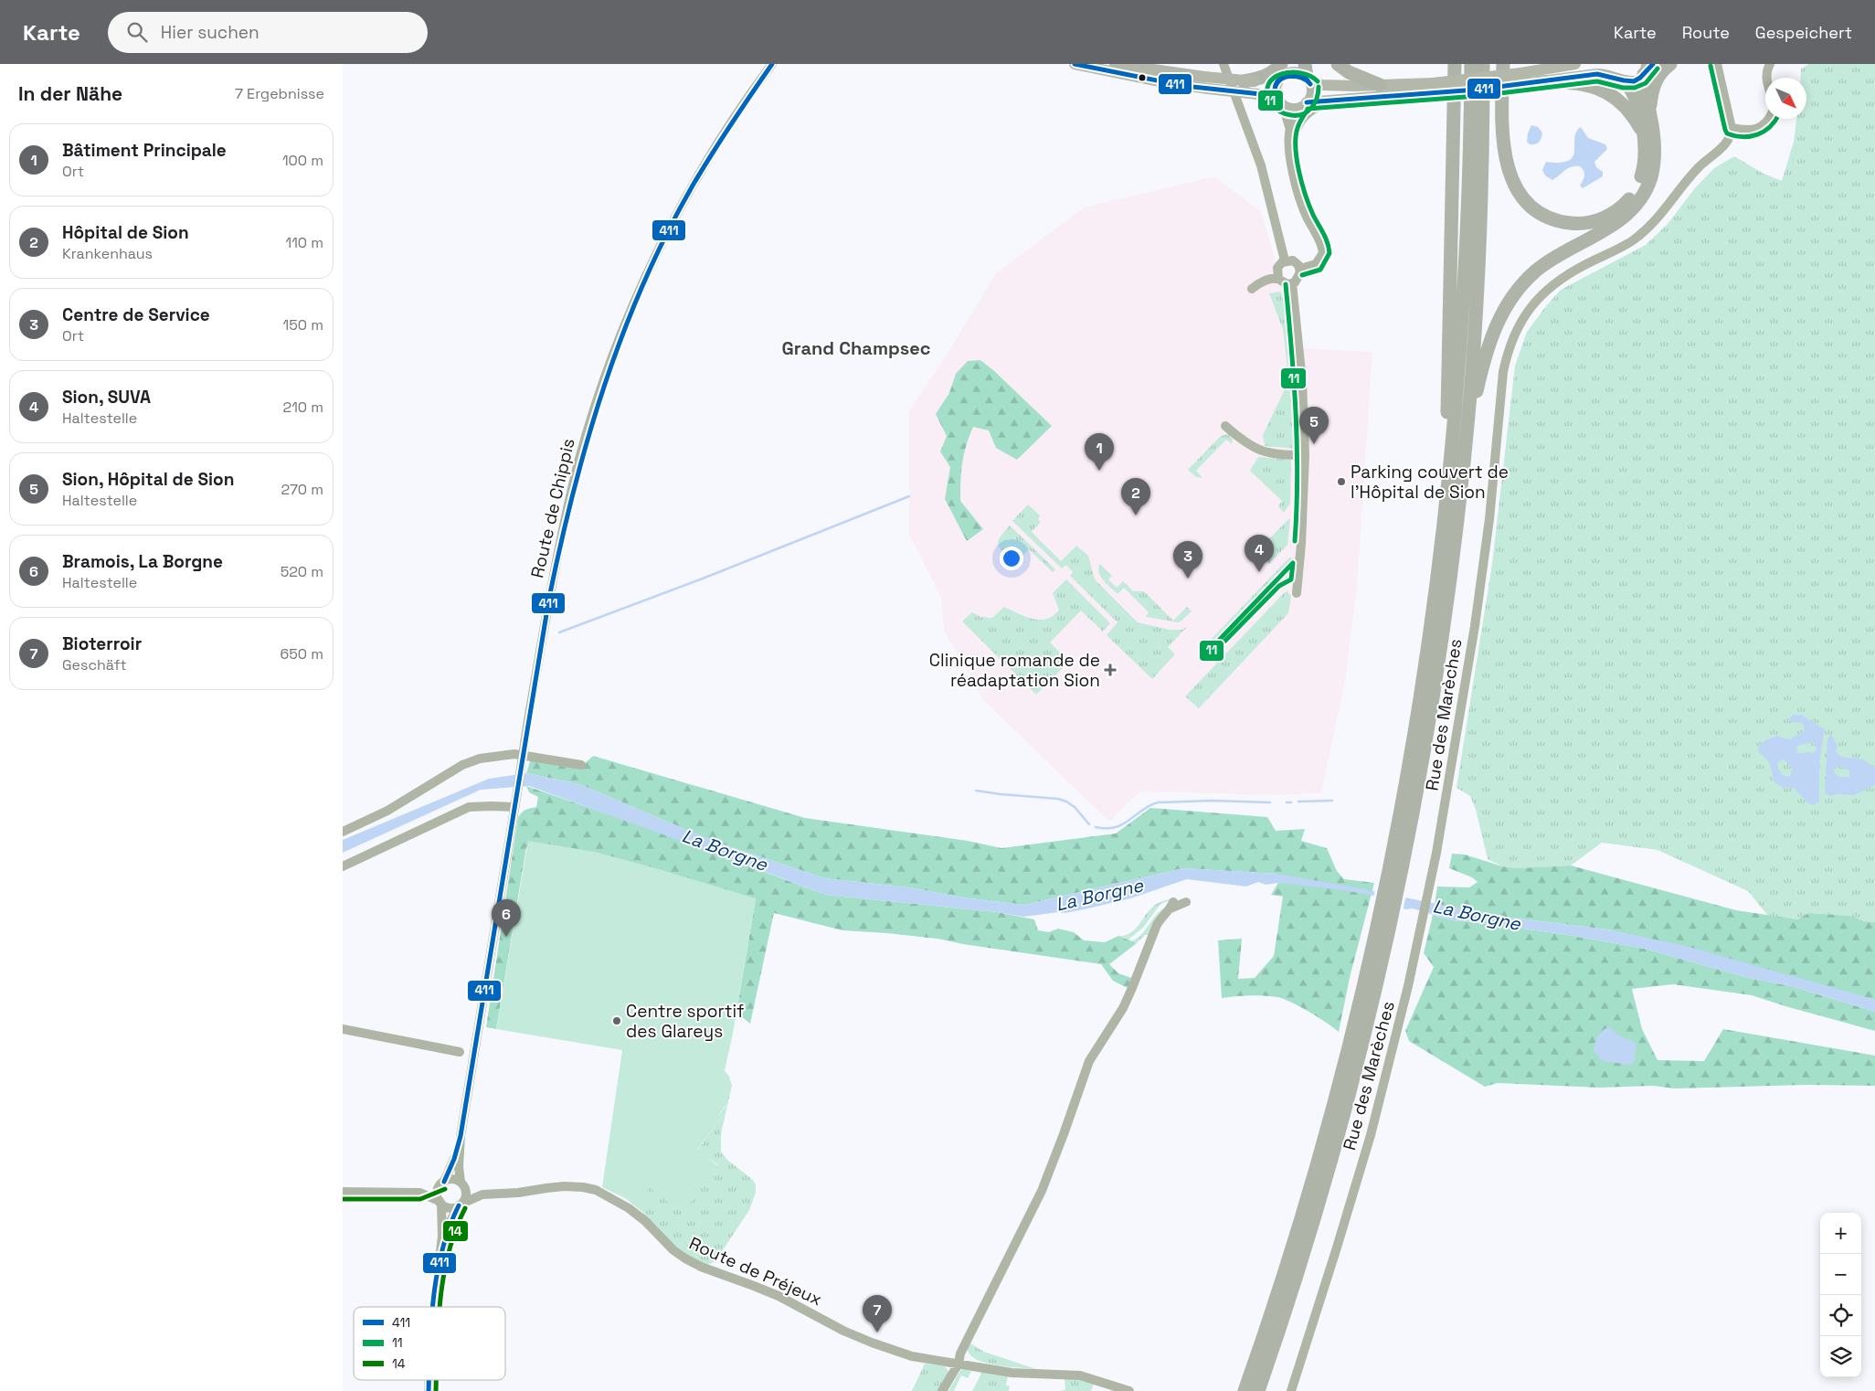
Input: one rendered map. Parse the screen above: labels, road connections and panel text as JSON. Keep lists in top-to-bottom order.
{
  "streets": {
    "street": ["Route de Chippis", "Rue des Marèches", "Route de Préjeux"]
  },
  "crossings": [
    ["Route de Chippis", "Route de Préjeux"]
  ],
  "districts": ["Grand Champsec"],
  "water": ["La Borgne"],
  "places": {
    "other": ["Parking couvert de l’Hôpital de Sion", "Centre sportif des Glareys"],
    "health": ["Clinique romande de réadaptation Sion"]
  },
  "lines": ["transit line 411", "transit line 11", "transit line 14"],
  "legend": ["411", "11", "14"],
  "north": "bottom right",
  "page": {
    "header": "Karte",
    "search": "Hier suchen",
    "nav": ["Karte", "Route", "Gespeichert"],
    "heading": ["In der Nähe", "7 Ergebnisse"],
    "list": [
      {
        "mark": "1",
        "name": "Bâtiment Principale",
        "note": "Ort",
        "value": "100 m"
      },
      {
        "mark": "2",
        "name": "Hôpital de Sion",
        "note": "Krankenhaus",
        "value": "110 m"
      },
      {
        "mark": "3",
        "name": "Centre de Service",
        "note": "Ort",
        "value": "150 m"
      },
      {
        "mark": "4",
        "name": "Sion, SUVA",
        "note": "Haltestelle",
        "value": "210 m"
      },
      {
        "mark": "5",
        "name": "Sion, Hôpital de Sion",
        "note": "Haltestelle",
        "value": "270 m"
      },
      {
        "mark": "6",
        "name": "Bramois, La Borgne",
        "note": "Haltestelle",
        "value": "520 m"
      },
      {
        "mark": "7",
        "name": "Bioterroir",
        "note": "Geschäft",
        "value": "650 m"
      }
    ],
    "pins": [
      "5",
      "1",
      "2",
      "4",
      "3",
      "6",
      "7"
    ],
    "map_buttons": ["+", "−"]
  }
}
